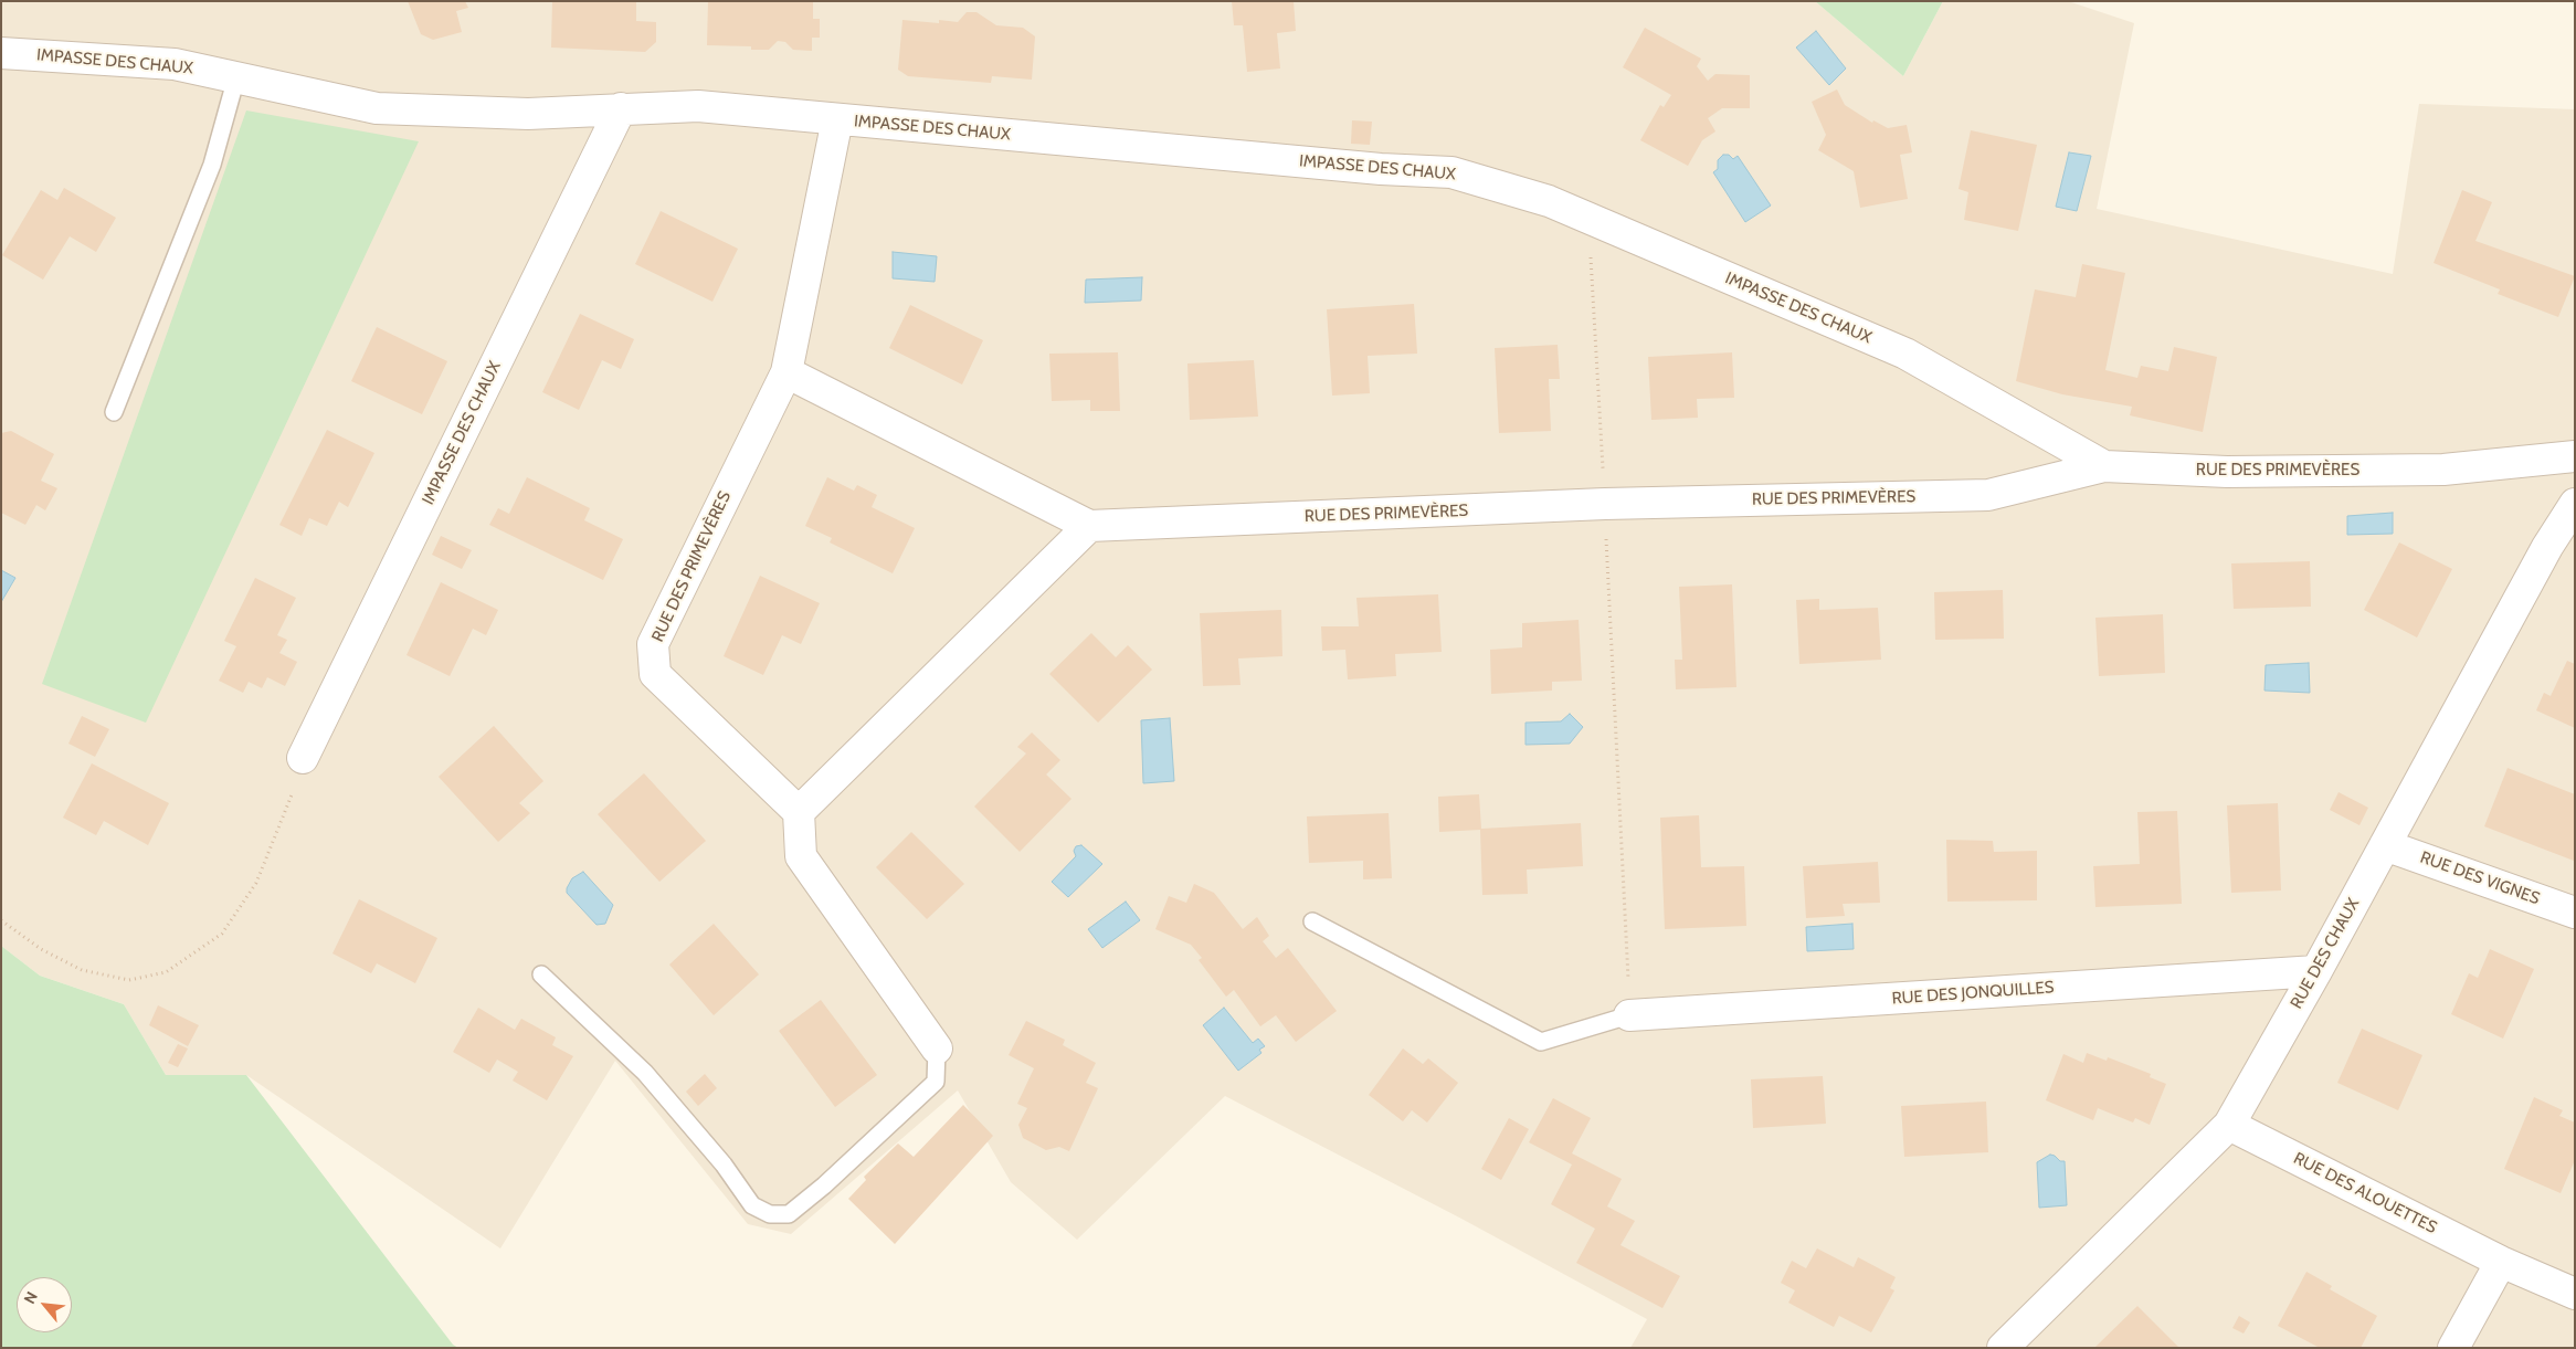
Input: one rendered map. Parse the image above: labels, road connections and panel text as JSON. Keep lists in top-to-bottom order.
{
  "streets": {
    "street": [
      "IMPASSE DES CHAUX",
      "RUE DES PRIMEVÈRES",
      "RUE DES VIGNES",
      "RUE DES CHAUX",
      "RUE DES JONQUILLES",
      "RUE DES ALOUETTES"
    ]
  },
  "crossings": [
    ["IMPASSE DES CHAUX", "RUE DES PRIMEVÈRES"],
    ["RUE DES VIGNES", "RUE DES CHAUX"],
    ["RUE DES CHAUX", "RUE DES JONQUILLES"],
    ["RUE DES CHAUX", "RUE DES ALOUETTES"]
  ],
  "north": "top left"
}
